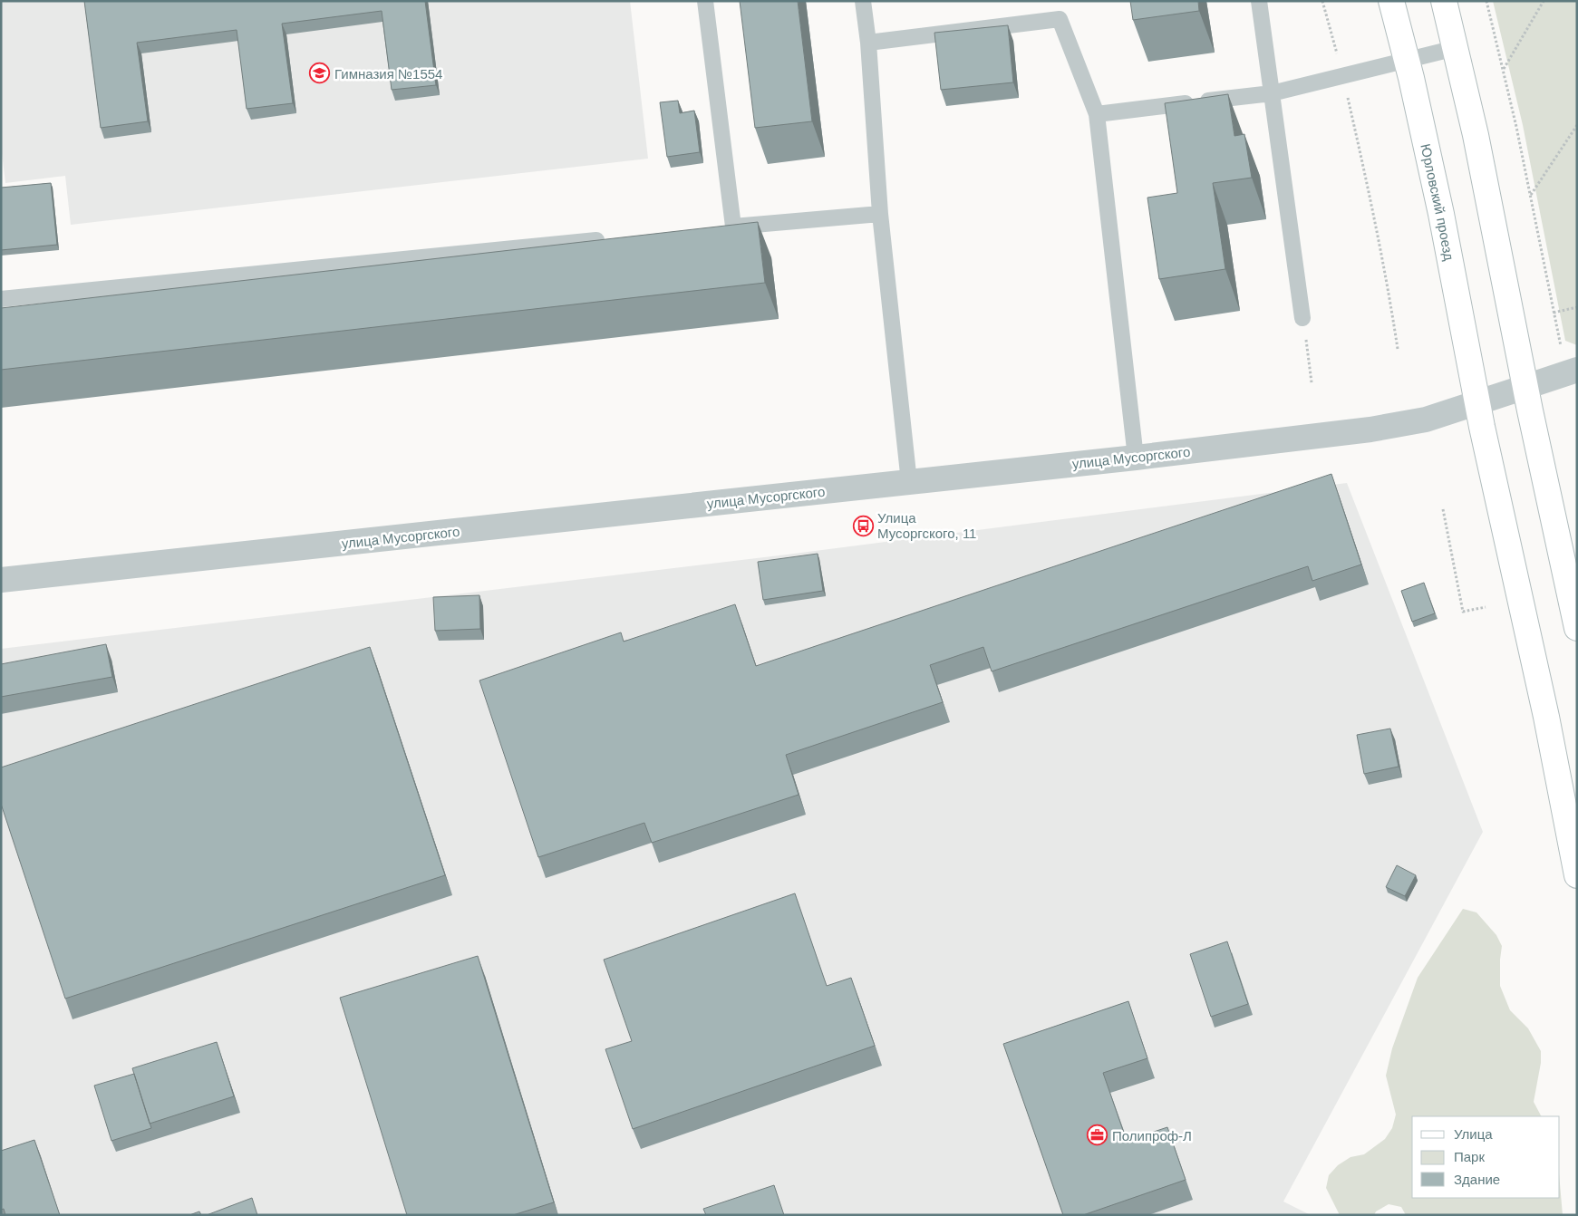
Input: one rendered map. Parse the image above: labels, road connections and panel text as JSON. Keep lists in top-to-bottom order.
{
  "streets": {
    "main road": ["Юрловский проезд"],
    "street": ["улица Мусоргского"]
  },
  "crossings": [
    ["Юрловский проезд", "улица Мусоргского"]
  ],
  "places": {
    "school or university": ["Гимназия №1554"],
    "bus stop": ["Улица Мусоргского, 11"],
    "office": ["Полипроф-Л"]
  },
  "legend": ["Улица", "Парк", "Здание"]
}
